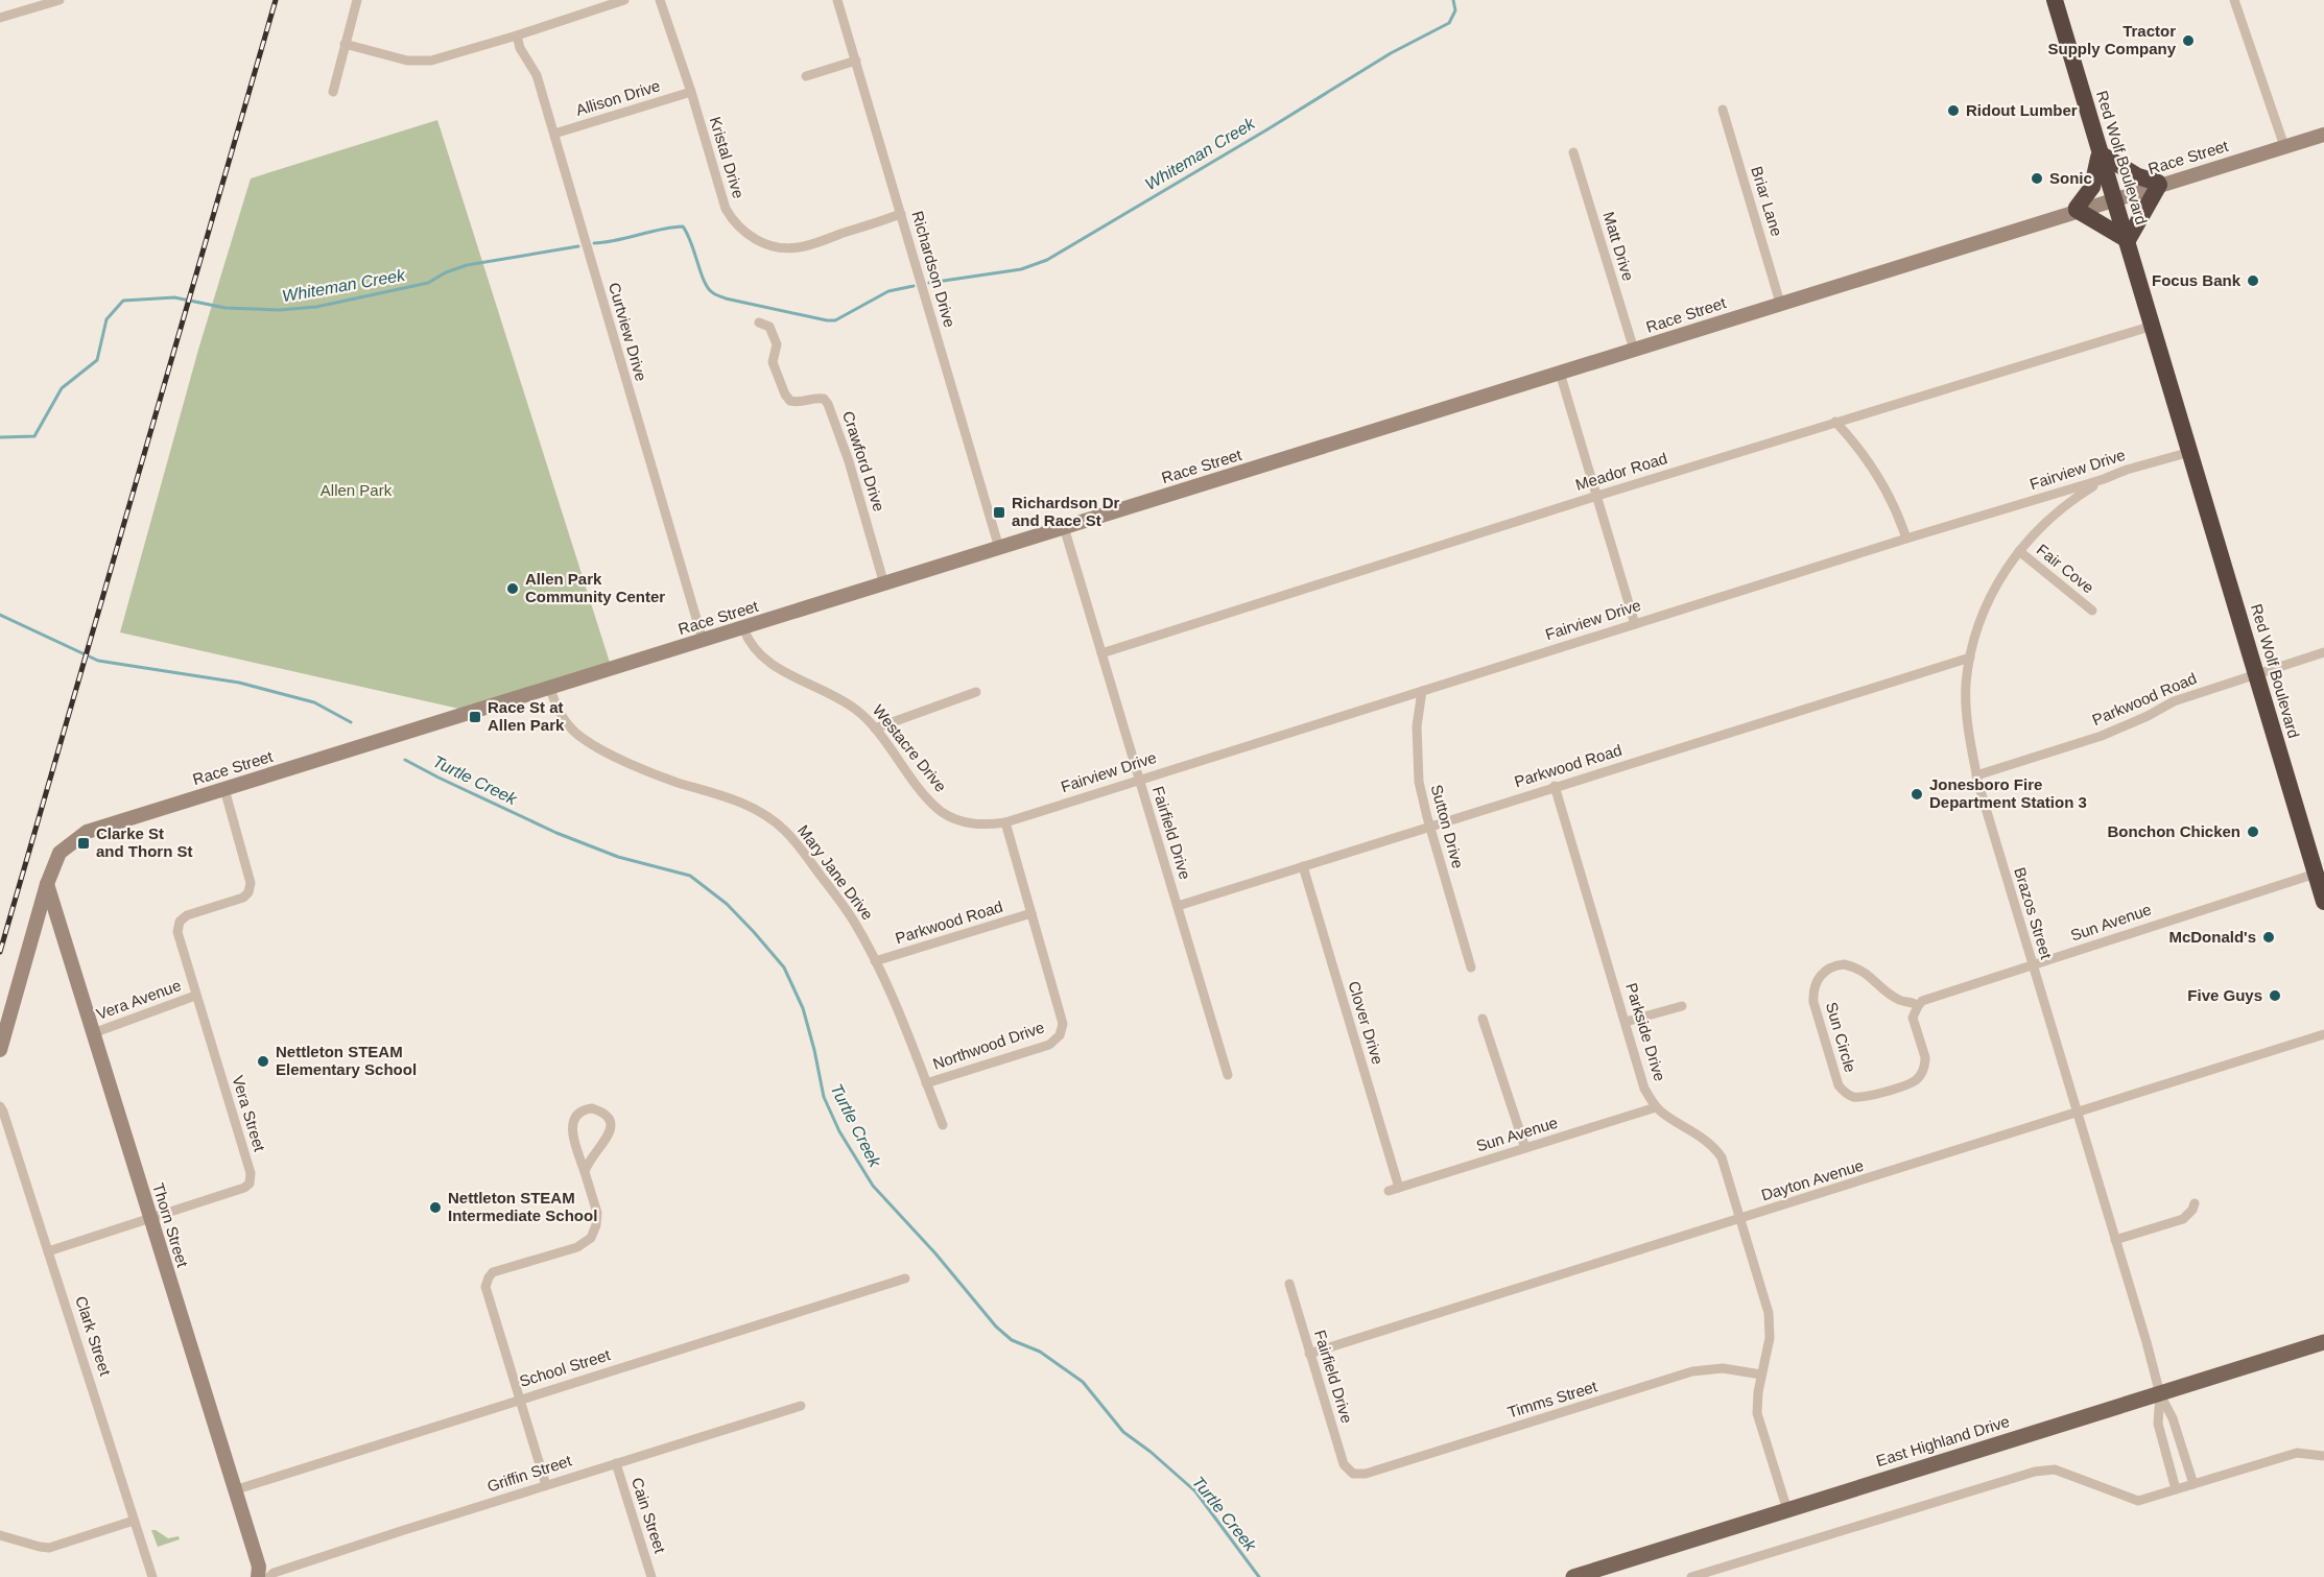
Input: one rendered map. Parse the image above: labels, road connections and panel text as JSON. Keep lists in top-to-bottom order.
{
  "streets": {
    "highway": ["Red Wolf Boulevard"],
    "main road": ["East Highland Drive"],
    "street": [
      "Allison Drive",
      "Kristal Drive",
      "Race Street",
      "Briar Lane",
      "Matt Drive",
      "Richardson Drive",
      "Curtview Drive",
      "Crawford Drive",
      "Fairview Drive",
      "Meador Road",
      "Fair Cove",
      "Parkwood Road",
      "Westacre Drive",
      "Sutton Drive",
      "Fairfield Drive",
      "Mary Jane Drive",
      "Brazos Street",
      "Sun Avenue",
      "Vera Avenue",
      "Clover Drive",
      "Parkside Drive",
      "Sun Circle",
      "Northwood Drive",
      "Vera Street",
      "Dayton Avenue",
      "Thorn Street",
      "Clark Street",
      "School Street",
      "Timms Street",
      "Griffin Street",
      "Cain Street"
    ]
  },
  "crossings": [
    ["Allison Drive", "Kristal Drive"],
    ["Allison Drive", "Curtview Drive"],
    ["Kristal Drive", "Richardson Drive"],
    ["Red Wolf Boulevard", "Race Street"],
    ["Red Wolf Boulevard", "Fairview Drive"],
    ["Red Wolf Boulevard", "Meador Road"],
    ["Red Wolf Boulevard", "Parkwood Road"],
    ["Red Wolf Boulevard", "Sun Avenue"],
    ["Race Street", "Briar Lane"],
    ["Race Street", "Matt Drive"],
    ["Race Street", "Richardson Drive"],
    ["Race Street", "Curtview Drive"],
    ["Race Street", "Crawford Drive"],
    ["Race Street", "Westacre Drive"],
    ["Race Street", "Fairfield Drive"],
    ["Race Street", "Mary Jane Drive"],
    ["Race Street", "Vera Street"],
    ["Race Street", "Thorn Street"],
    ["Fairview Drive", "Westacre Drive"],
    ["Fairview Drive", "Sutton Drive"],
    ["Fairview Drive", "Fairfield Drive"],
    ["Fairview Drive", "Brazos Street"],
    ["Meador Road", "Fairfield Drive"],
    ["Fair Cove", "Brazos Street"],
    ["Parkwood Road", "Sutton Drive"],
    ["Parkwood Road", "Fairfield Drive"],
    ["Parkwood Road", "Mary Jane Drive"],
    ["Parkwood Road", "Brazos Street"],
    ["Parkwood Road", "Clover Drive"],
    ["Parkwood Road", "Parkside Drive"],
    ["Parkwood Road", "Northwood Drive"],
    ["Fairfield Drive", "Dayton Avenue"],
    ["Fairfield Drive", "Timms Street"],
    ["Mary Jane Drive", "Northwood Drive"],
    ["Brazos Street", "Sun Avenue"],
    ["Brazos Street", "Dayton Avenue"],
    ["Brazos Street", "East Highland Drive"],
    ["Sun Avenue", "Clover Drive"],
    ["Sun Avenue", "Parkside Drive"],
    ["Sun Avenue", "Sun Circle"],
    ["Vera Avenue", "Vera Street"],
    ["Vera Avenue", "Thorn Street"],
    ["Vera Street", "Thorn Street"],
    ["Vera Street", "Clark Street"],
    ["Thorn Street", "School Street"],
    ["Griffin Street", "Cain Street"]
  ],
  "water": ["Whiteman Creek", "Turtle Creek"],
  "parks": ["Allen Park"],
  "places": {
    "other": [
      "Tractor Supply Company",
      "Ridout Lumber",
      "Sonic",
      "Focus Bank",
      "Allen Park Community Center",
      "Jonesboro Fire Department Station 3",
      "Bonchon Chicken",
      "McDonald's",
      "Five Guys",
      "Nettleton STEAM Elementary School",
      "Nettleton STEAM Intermediate School"
    ],
    "transit": ["Richardson Dr and Race St", "Race St at Allen Park", "Clarke St and Thorn St"]
  }
}
